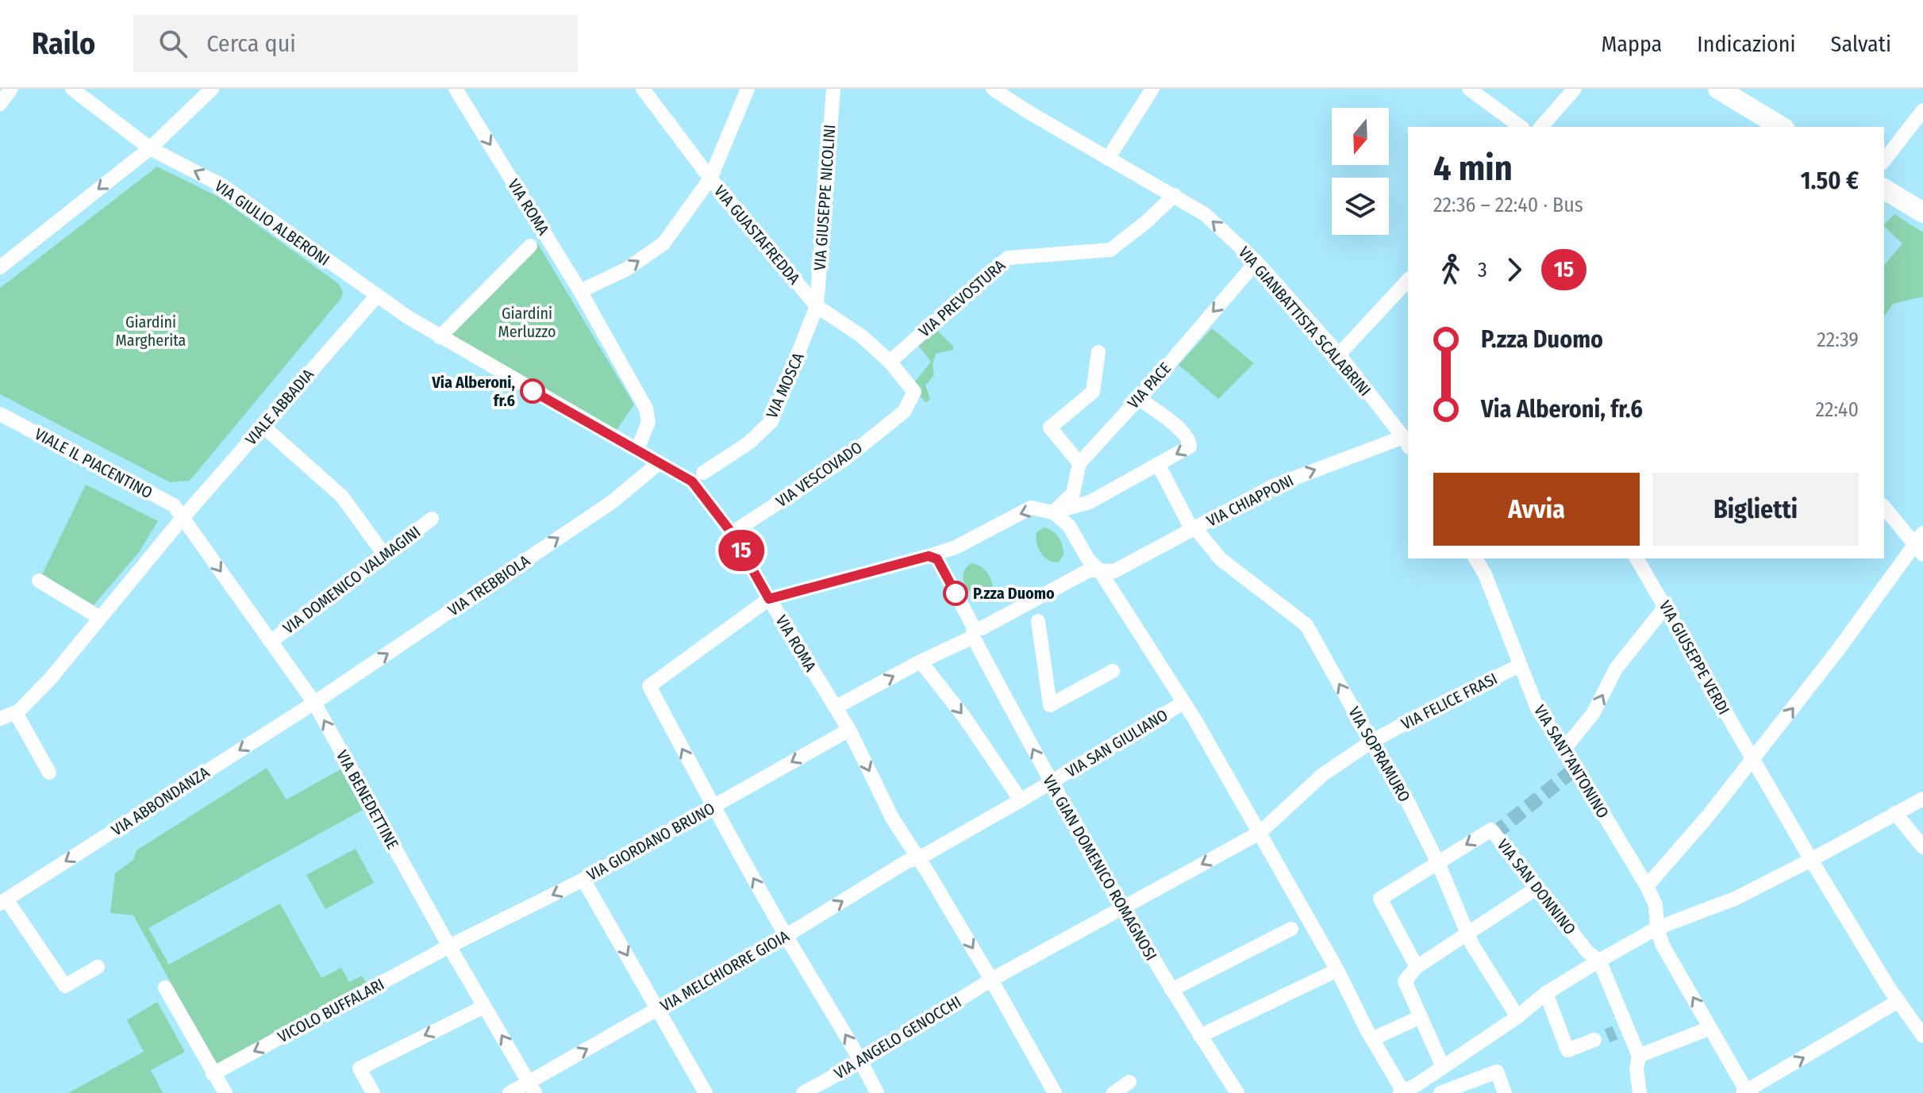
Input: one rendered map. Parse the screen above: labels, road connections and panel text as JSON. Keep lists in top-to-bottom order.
{
  "streets": {
    "street": [
      "VIA GIUSEPPE NICOLINI",
      "VIA ROMA",
      "VIA GIULIO ALBERONI",
      "VIA GUASTAFREDDA",
      "VIA PREVOSTURA",
      "VIA GIANBATTISTA SCALABRINI",
      "VIA MOSCA",
      "VIA PACE",
      "VIALE ABBADIA",
      "VIALE IL PIACENTINO",
      "VIA VESCOVADO",
      "VIA CHIAPPONI",
      "VIA DOMENICO VALMAGINI",
      "VIA TREBBIOLA",
      "VIA GIUSEPPE VERDI",
      "VIA FELICE FRASI",
      "VIA SAN GIULIANO",
      "VIA SOPRAMURO",
      "VIA SANT'ANTONINO",
      "VIA BENEDETTINE",
      "VIA ABBONDANZA",
      "VIA GIORDANO BRUNO",
      "VIA GIAN DOMENICO ROMAGNOSI",
      "VIA SAN DONNINO",
      "VIA MELCHIORRE GIOIA",
      "VICOLO BUFFALARI",
      "VIA ANGELO GENOCCHI"
    ]
  },
  "crossings": [
    ["VIA GIUSEPPE NICOLINI", "VIA GUASTAFREDDA"],
    ["VIA GIUSEPPE NICOLINI", "VIA MOSCA"],
    ["VIA ROMA", "VIA GIULIO ALBERONI"],
    ["VIA ROMA", "VIA VESCOVADO"],
    ["VIA ROMA", "VIA CHIAPPONI"],
    ["VIA ROMA", "VIA TREBBIOLA"],
    ["VIA ROMA", "VIA SAN GIULIANO"],
    ["VIA ROMA", "VIA GIORDANO BRUNO"],
    ["VIA ROMA", "VIA MELCHIORRE GIOIA"],
    ["VIA ROMA", "VIA ANGELO GENOCCHI"],
    ["VIA GIULIO ALBERONI", "VIALE ABBADIA"],
    ["VIA GUASTAFREDDA", "VIA PREVOSTURA"],
    ["VIA GUASTAFREDDA", "VIA MOSCA"],
    ["VIA GUASTAFREDDA", "VIA VESCOVADO"],
    ["VIA PREVOSTURA", "VIA GIANBATTISTA SCALABRINI"],
    ["VIA GIANBATTISTA SCALABRINI", "VIA PACE"],
    ["VIA GIANBATTISTA SCALABRINI", "VIA CHIAPPONI"],
    ["VIALE ABBADIA", "VIALE IL PIACENTINO"],
    ["VIALE ABBADIA", "VIA BENEDETTINE"],
    ["VIALE IL PIACENTINO", "VIA BENEDETTINE"],
    ["VIA CHIAPPONI", "VIA SOPRAMURO"],
    ["VIA CHIAPPONI", "VIA GIAN DOMENICO ROMAGNOSI"],
    ["VIA DOMENICO VALMAGINI", "VIA BENEDETTINE"],
    ["VIA TREBBIOLA", "VIA BENEDETTINE"],
    ["VIA TREBBIOLA", "VIA ABBONDANZA"],
    ["VIA FELICE FRASI", "VIA SOPRAMURO"],
    ["VIA FELICE FRASI", "VIA SANT'ANTONINO"],
    ["VIA FELICE FRASI", "VIA GIAN DOMENICO ROMAGNOSI"],
    ["VIA FELICE FRASI", "VIA ANGELO GENOCCHI"],
    ["VIA SAN GIULIANO", "VIA GIAN DOMENICO ROMAGNOSI"],
    ["VIA SAN GIULIANO", "VIA MELCHIORRE GIOIA"],
    ["VIA SOPRAMURO", "VIA SAN DONNINO"],
    ["VIA BENEDETTINE", "VIA ABBONDANZA"],
    ["VIA BENEDETTINE", "VIA GIORDANO BRUNO"],
    ["VIA BENEDETTINE", "VIA MELCHIORRE GIOIA"],
    ["VIA BENEDETTINE", "VICOLO BUFFALARI"],
    ["VIA GIORDANO BRUNO", "VICOLO BUFFALARI"],
    ["VIA GIAN DOMENICO ROMAGNOSI", "VIA ANGELO GENOCCHI"]
  ],
  "one_way": [
    "VIA ROMA",
    "VIA GIULIO ALBERONI",
    "VIA PACE",
    "VIA TREBBIOLA",
    "VIA ABBONDANZA",
    "VIA GIORDANO BRUNO",
    "VIA MELCHIORRE GIOIA",
    "VICOLO BUFFALARI"
  ],
  "parks": ["Giardini Merluzzo", "Giardini Margherita"],
  "places": ["Via Alberoni, fr.6", "P.zza Duomo"],
  "lines": ["bus line 15"],
  "north": "bottom",
  "page": {
    "header": "Railo",
    "search": "Cerca qui",
    "nav": ["Mappa", "Indicazioni", "Salvati"],
    "on_map": "15",
    "heading": ["4 min", "22:36 – 22:40 · Bus", "1.50 €"],
    "legs": ["3", "15"],
    "list": [
      {
        "name": "P.zza Duomo",
        "value": "22:39"
      },
      {
        "name": "Via Alberoni, fr.6",
        "value": "22:40"
      }
    ],
    "buttons": ["Avvia", "Biglietti"]
  }
}
